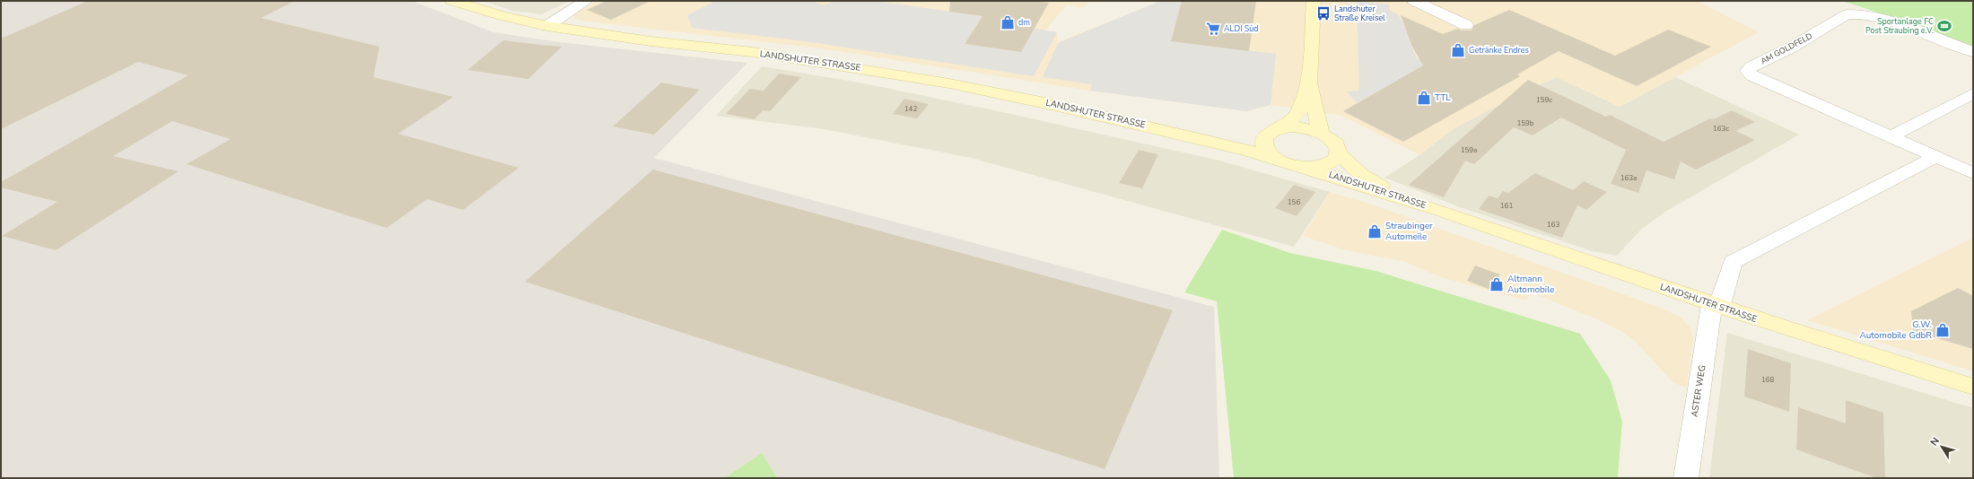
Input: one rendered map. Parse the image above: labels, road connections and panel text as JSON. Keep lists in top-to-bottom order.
{
  "streets": {
    "main road": ["LANDSHUTER STRASSE"],
    "street": ["AM GOLDFELD", "ASTER WEG"]
  },
  "crossings": [
    ["LANDSHUTER STRASSE", "ASTER WEG"]
  ],
  "places": {
    "bus stop": ["Landshuter Straße Kreisel"],
    "shop": [
      "dm",
      "Getränke Endres",
      "TTL",
      "Straubinger Automeile",
      "Altmann Automobile",
      "G.W. Automobile GdbR"
    ],
    "sports": ["Sportanlage FC Post Straubing e.V."],
    "supermarket": ["ALDI Süd"]
  },
  "house_numbers": [
    "159c",
    "142",
    "159b",
    "163c",
    "159a",
    "163a",
    "156",
    "161",
    "163",
    "168"
  ],
  "north": "top left"
}
